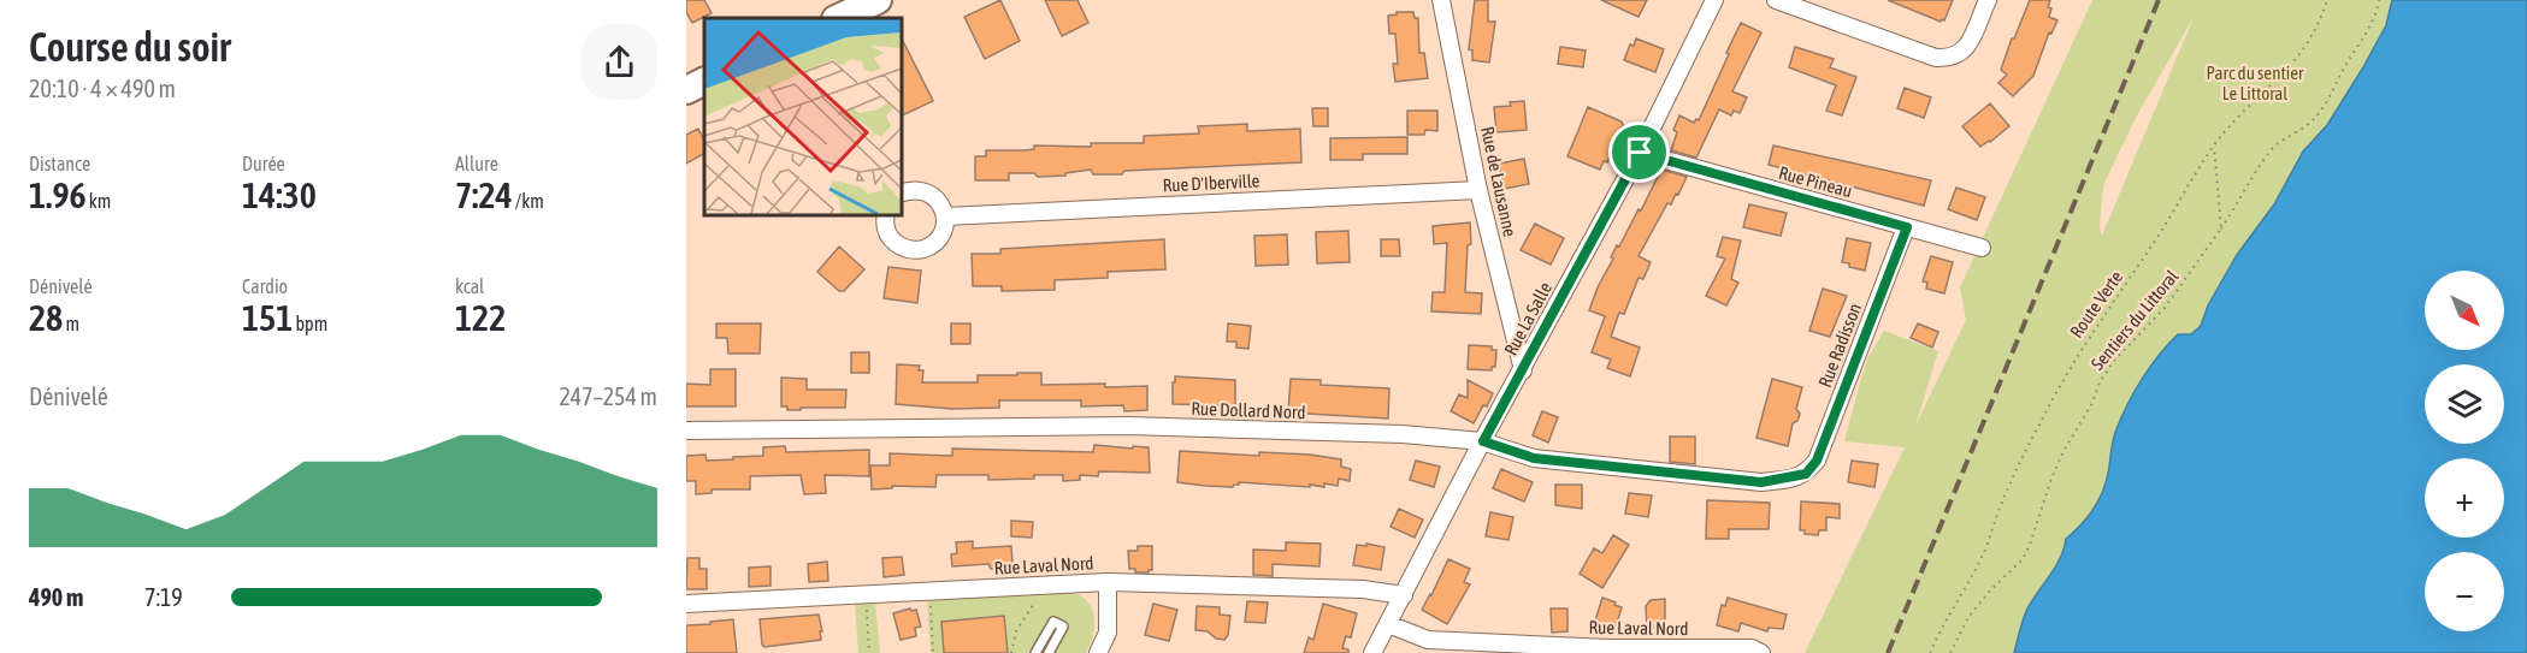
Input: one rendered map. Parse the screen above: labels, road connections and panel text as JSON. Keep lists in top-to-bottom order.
{
  "streets": {
    "street": [
      "Rue de Lausanne",
      "Rue Pineau",
      "Rue D'Iberville",
      "Rue La Salle",
      "Rue Radisson",
      "Rue Dollard Nord",
      "Rue Laval Nord"
    ],
    "path": ["Route Verte", "Sentiers du Littoral"]
  },
  "crossings": [
    ["Rue de Lausanne", "Rue D'Iberville"],
    ["Rue de Lausanne", "Rue La Salle"],
    ["Rue Pineau", "Rue La Salle"],
    ["Rue Pineau", "Rue Radisson"],
    ["Rue La Salle", "Rue Dollard Nord"],
    ["Rue La Salle", "Rue Laval Nord"],
    ["Rue Radisson", "Rue Dollard Nord"]
  ],
  "parks": ["Parc du sentier Le Littoral"],
  "north": "bottom right",
  "page": {
    "heading": ["Course du soir", "20:10 · 4 × 490 m"],
    "stats": [
      ["Distance", "1.96 km"],
      ["Durée", "14:30"],
      ["Allure", "7:24 /km"],
      ["Dénivelé", "28 m"],
      ["Cardio", "151 bpm"],
      ["kcal", "122"]
    ],
    "map_buttons": ["+", "−"],
    "chart": ["Dénivelé", "247–254 m"],
    "list": [
      {
        "name": "490 m",
        "note": "7:19"
      }
    ]
  }
}
